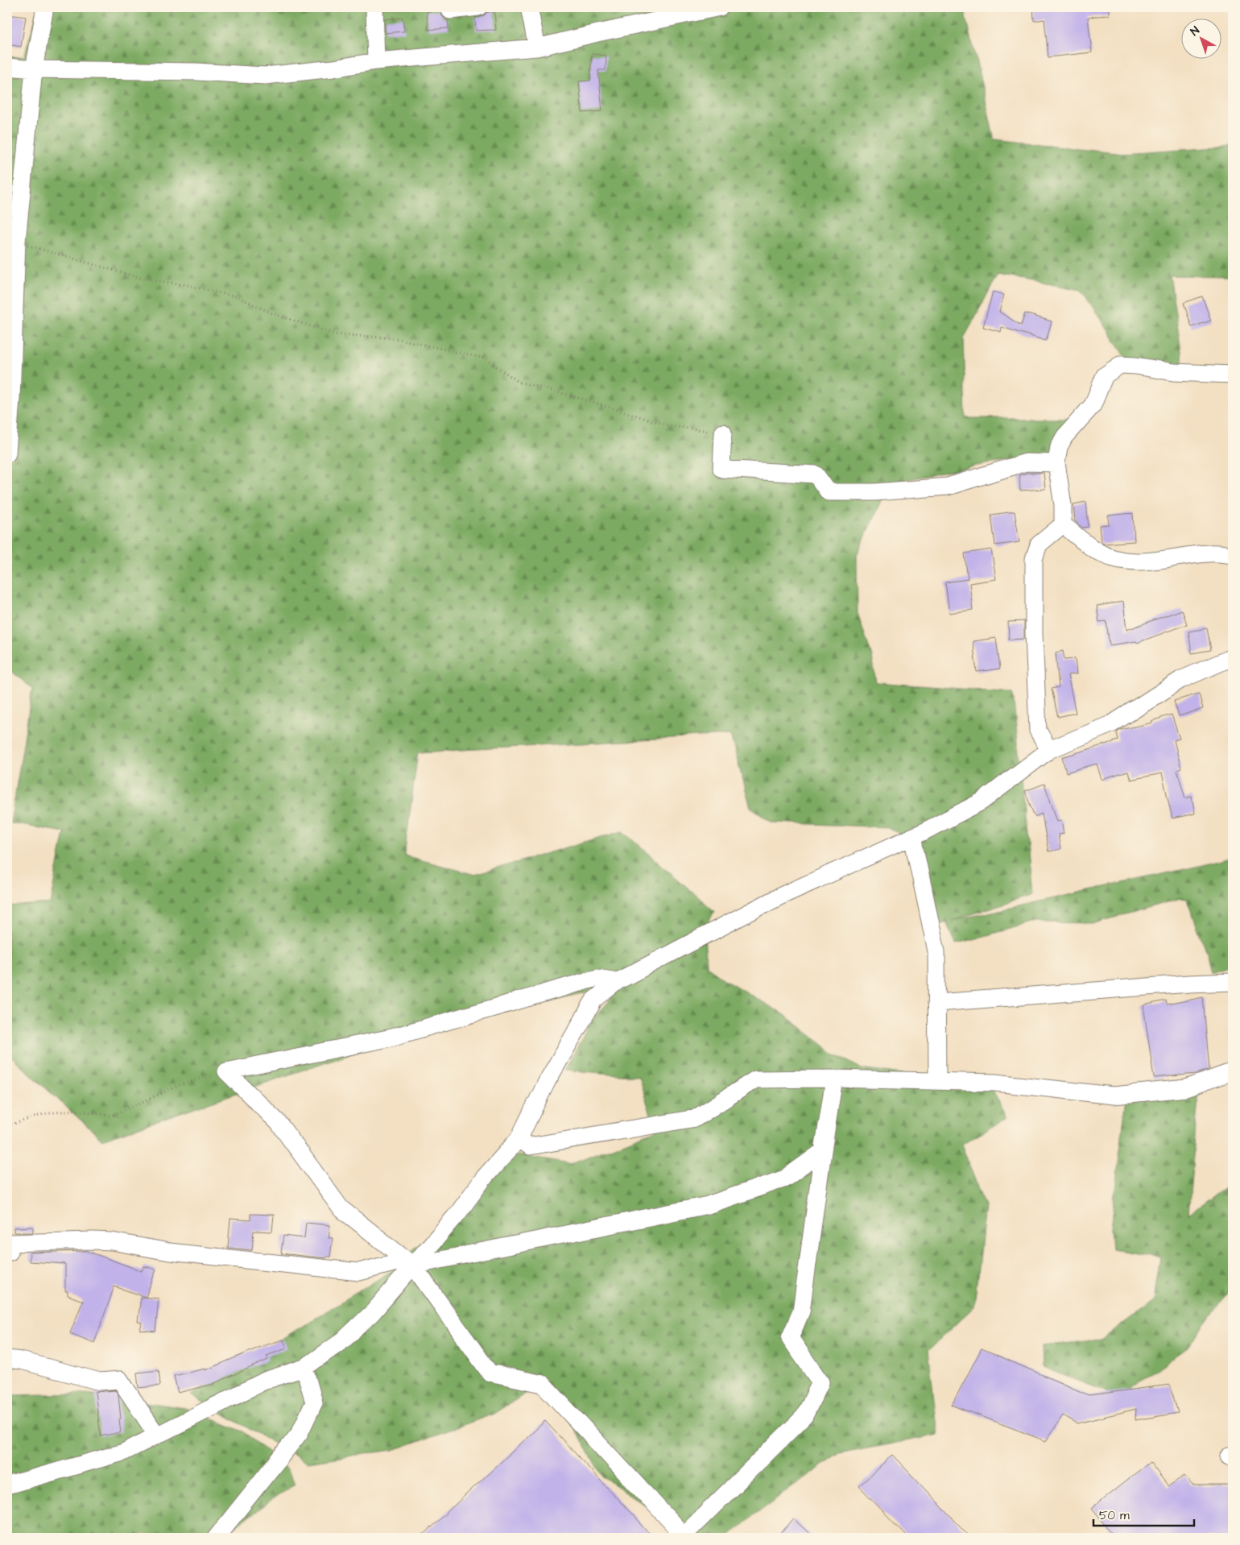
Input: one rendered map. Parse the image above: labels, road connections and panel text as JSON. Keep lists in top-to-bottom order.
{
  "scale_bar": "50 m",
  "north": "top left"
}
